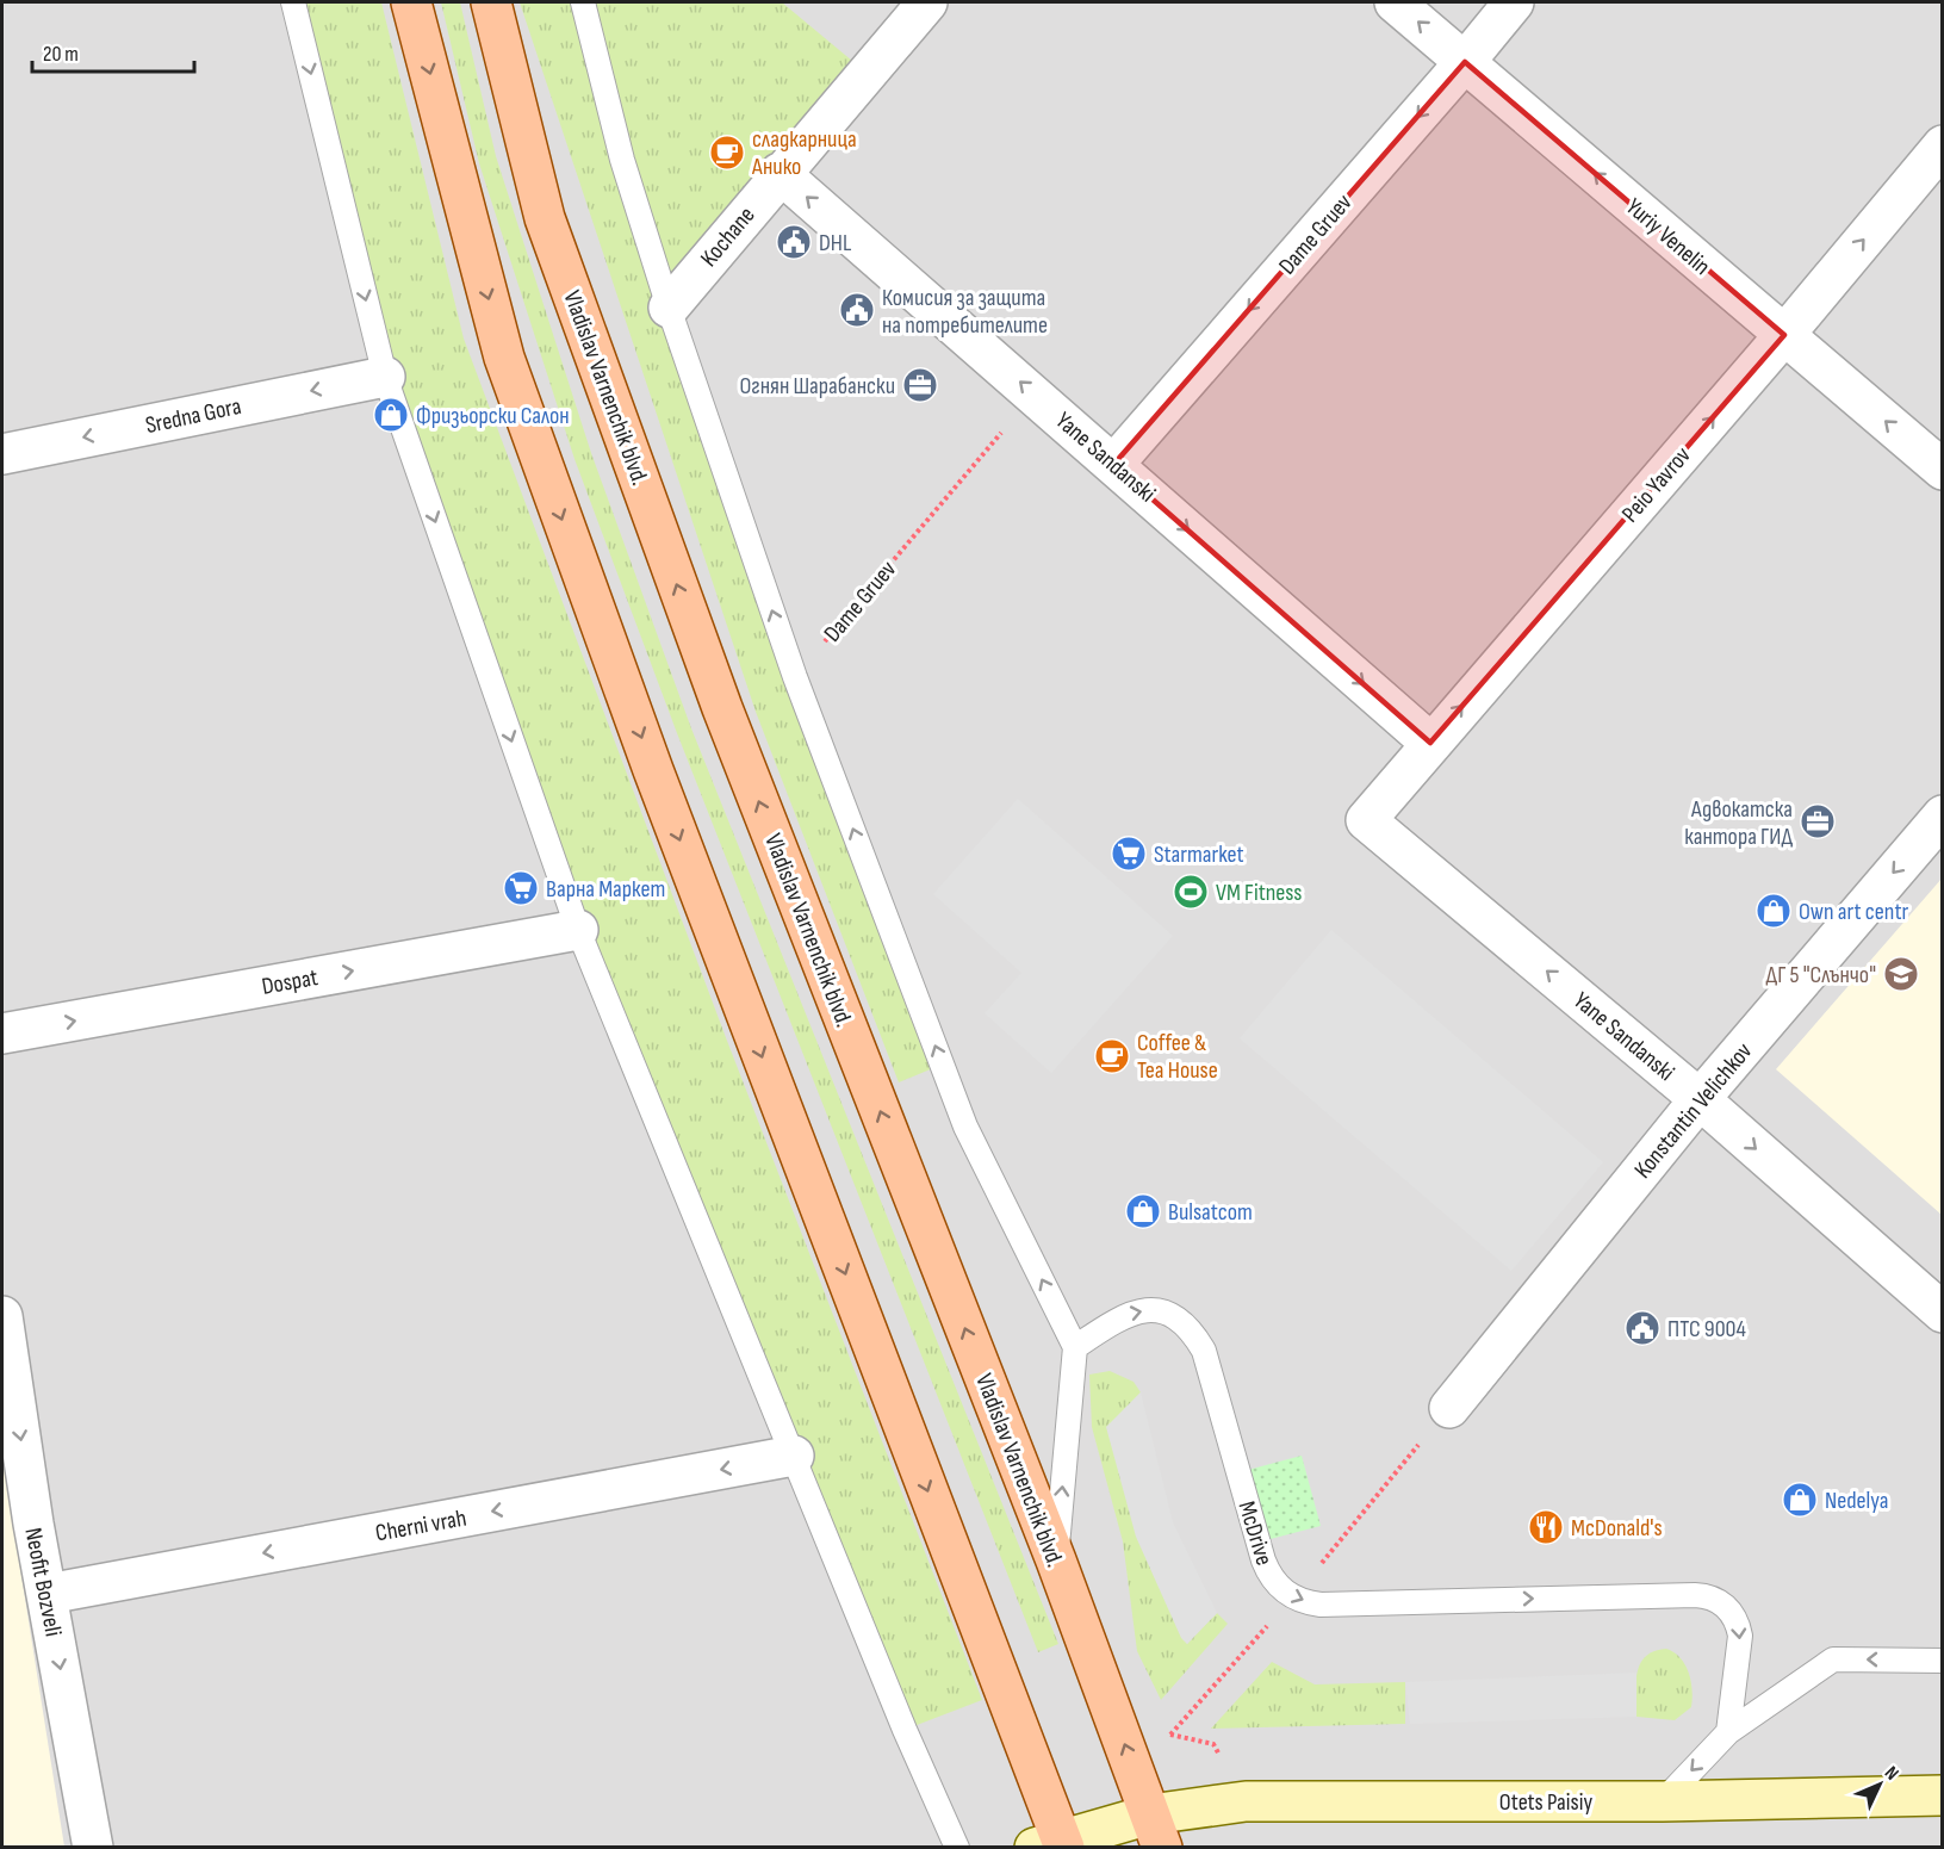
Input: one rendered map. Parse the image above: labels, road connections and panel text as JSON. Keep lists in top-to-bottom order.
{
  "streets": {
    "main road": ["Vladislav Varnenchik blvd."],
    "street": [
      "Dame Gruev",
      "Kochane",
      "Yuriy Venelin",
      "Sredna Gora",
      "Yane Sandanski",
      "Peio Yavrov",
      "Dospat",
      "Konstantin Velichkov",
      "Cherni vrah",
      "Neofit Bozveli",
      "Otets Paisiy"
    ],
    "lane": ["McDrive"]
  },
  "crossings": [
    ["Dame Gruev", "Yuriy Venelin"],
    ["Dame Gruev", "Yane Sandanski"],
    ["Kochane", "Yane Sandanski"],
    ["Yuriy Venelin", "Peio Yavrov"],
    ["Vladislav Varnenchik blvd.", "Otets Paisiy"],
    ["Yane Sandanski", "Peio Yavrov"],
    ["Yane Sandanski", "Konstantin Velichkov"],
    ["Cherni vrah", "Neofit Bozveli"]
  ],
  "one_way": [
    "Dame Gruev",
    "Yuriy Venelin",
    "Sredna Gora",
    "Peio Yavrov",
    "Dospat",
    "Konstantin Velichkov",
    "Cherni vrah",
    "Neofit Bozveli"
  ],
  "places": {
    "cafe": ["сладкарница Анико", "Coffee & Tea House"],
    "public building": ["DHL", "Комисия за защита на потребителите", "ПТС 9004"],
    "office": ["Огнян Шарабански", "Адвокатска кантора ГИД"],
    "shop": [
      "Фризьорски Салон",
      "Own art centr",
      "Bulsatcom",
      "Nedelya"
    ],
    "supermarket": ["Starmarket", "Варна Маркет"],
    "sports": ["VM Fitness"],
    "school or university": ["ДГ 5 \"Слънчо\""],
    "restaurant": ["McDonald's"]
  },
  "scale_bar": "20 m",
  "north": "top right"
}
